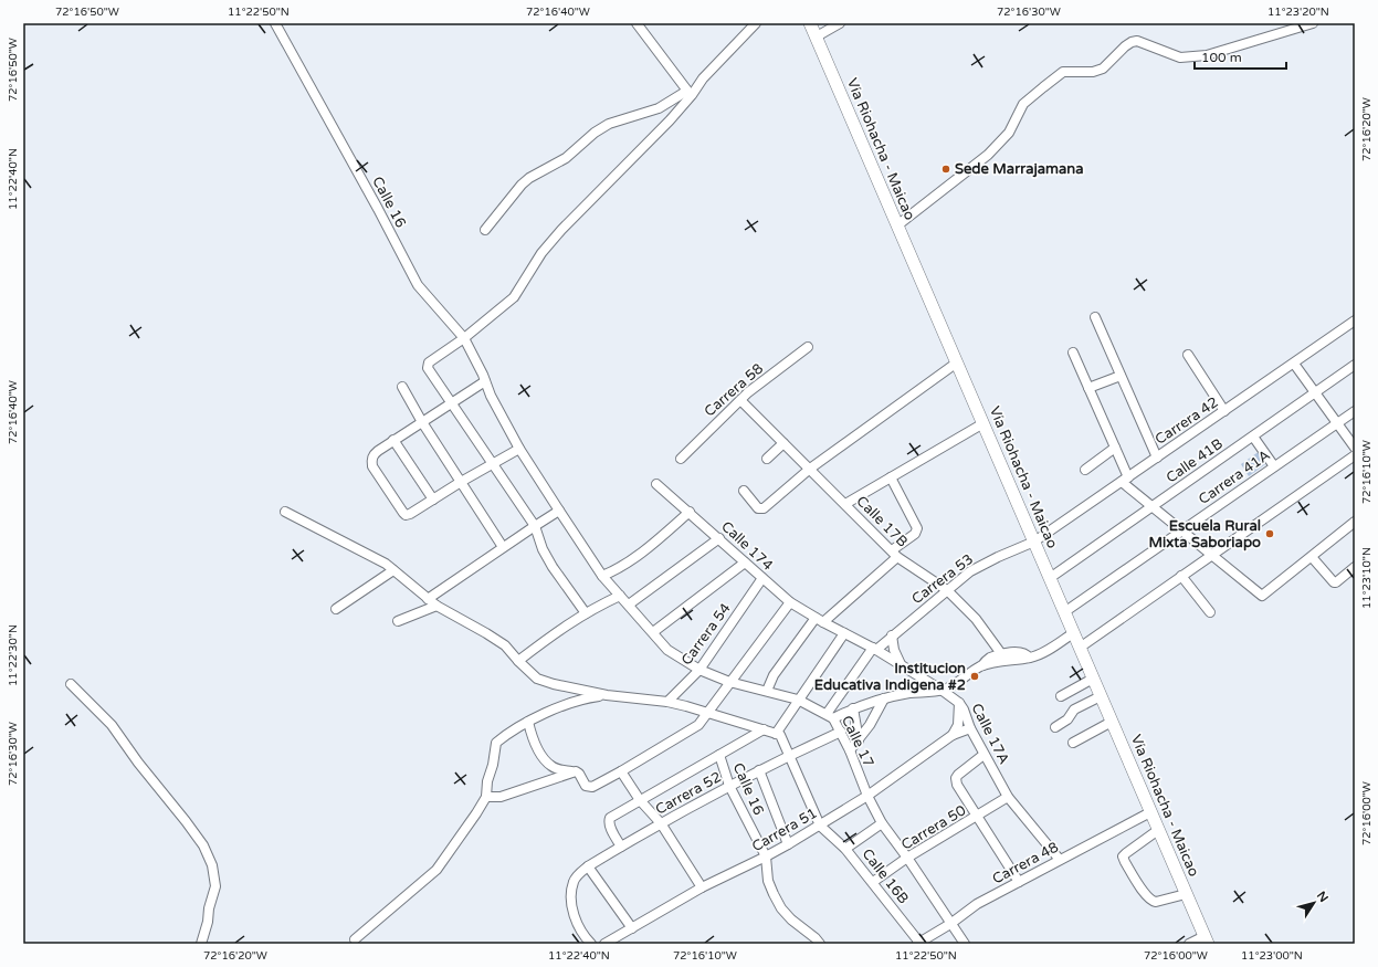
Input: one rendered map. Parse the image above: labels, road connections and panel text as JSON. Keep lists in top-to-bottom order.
{
  "streets": {
    "highway": ["Vía Riohacha - Maicao"],
    "street": [
      "Calle 16",
      "Carrera 58",
      "Carrera 42",
      "Calle 41B",
      "Carrera 41A",
      "Calle 17B",
      "Calle 174",
      "Carrera 53",
      "Carrera 54",
      "Calle 17A",
      "Calle 17",
      "Carrera 52",
      "Carrera 50",
      "Carrera 51",
      "Carrera 48",
      "Calle 16B"
    ]
  },
  "crossings": [
    ["Vía Riohacha - Maicao", "Carrera 42"],
    ["Vía Riohacha - Maicao", "Calle 41B"],
    ["Vía Riohacha - Maicao", "Carrera 41A"],
    ["Vía Riohacha - Maicao", "Carrera 53"],
    ["Vía Riohacha - Maicao", "Carrera 48"],
    ["Calle 16", "Calle 17"],
    ["Calle 16", "Carrera 52"],
    ["Calle 16", "Carrera 51"],
    ["Carrera 58", "Calle 17B"],
    ["Carrera 42", "Carrera 53"],
    ["Calle 17B", "Carrera 53"],
    ["Calle 174", "Carrera 54"],
    ["Calle 174", "Calle 17A"],
    ["Carrera 53", "Calle 17A"],
    ["Carrera 53", "Calle 17"],
    ["Carrera 54", "Calle 17"],
    ["Calle 17A", "Carrera 50"],
    ["Calle 17A", "Carrera 51"],
    ["Calle 17A", "Carrera 48"],
    ["Calle 17", "Carrera 52"],
    ["Calle 17", "Carrera 50"],
    ["Calle 17", "Carrera 51"],
    ["Calle 17", "Carrera 48"],
    ["Carrera 52", "Calle 16B"],
    ["Carrera 50", "Calle 16B"],
    ["Carrera 51", "Calle 16B"],
    ["Carrera 48", "Calle 16B"]
  ],
  "places": ["Sede Marrajamana", "Escuela Rural Mixta Saboriapo", "Institucion Educativa Indigena #2"],
  "scale_bar": "100 m",
  "north": "top right",
  "coordinates": [
    "72°16'50\"W",
    "11°22'50\"N",
    "72°16'40\"W",
    "72°16'30\"W",
    "11°23'20\"N",
    "72°16'20\"W",
    "11°22'40\"N",
    "72°16'10\"W",
    "11°23'10\"N",
    "11°22'30\"N",
    "72°16'00\"W",
    "11°23'00\"N"
  ]
}
